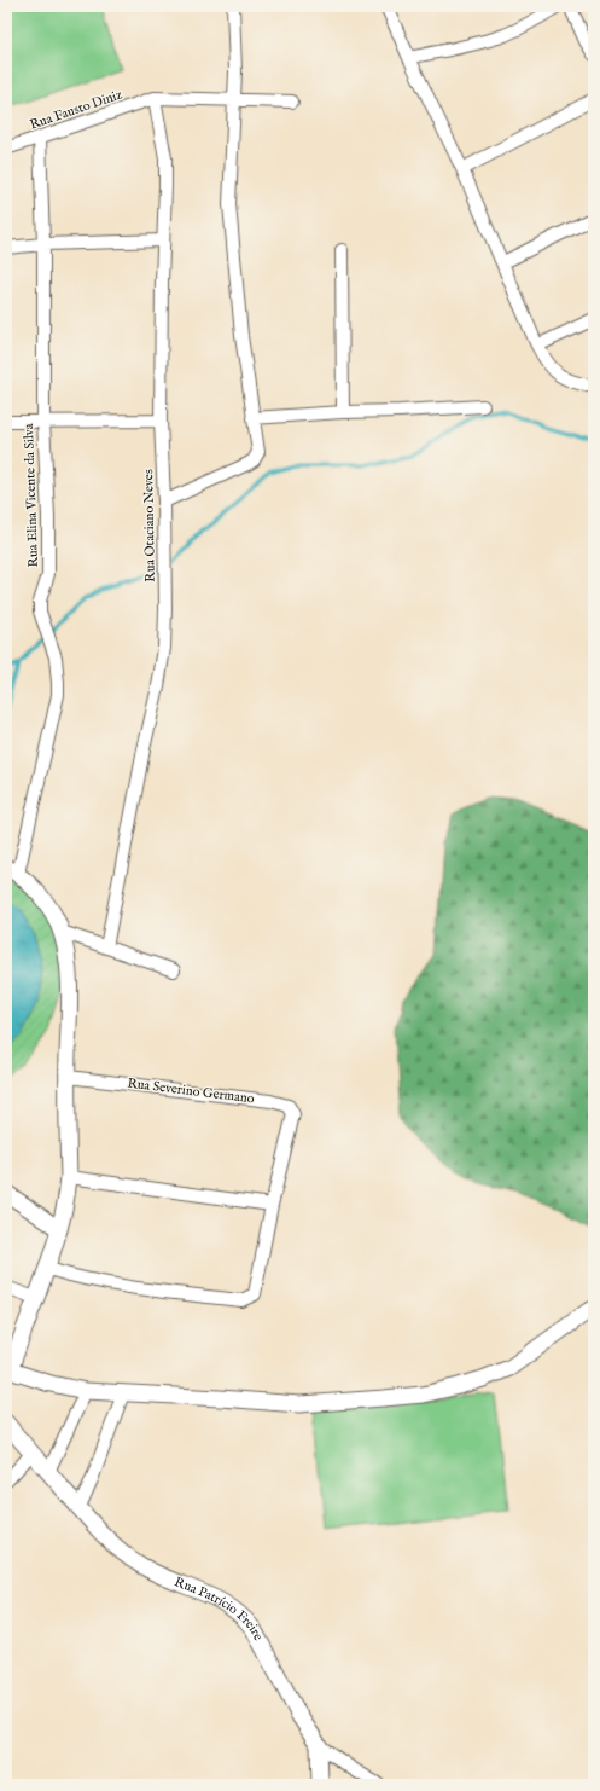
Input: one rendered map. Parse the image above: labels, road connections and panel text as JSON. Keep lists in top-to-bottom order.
{
  "streets": {
    "street": [
      "Rua Fausto Diniz",
      "Rua Elina Vicente da Silva",
      "Rua Otaciano Neves",
      "Rua Severino Germano",
      "Rua Patrício Freire"
    ]
  },
  "crossings": [
    ["Rua Fausto Diniz", "Rua Elina Vicente da Silva"],
    ["Rua Fausto Diniz", "Rua Otaciano Neves"]
  ]
}
